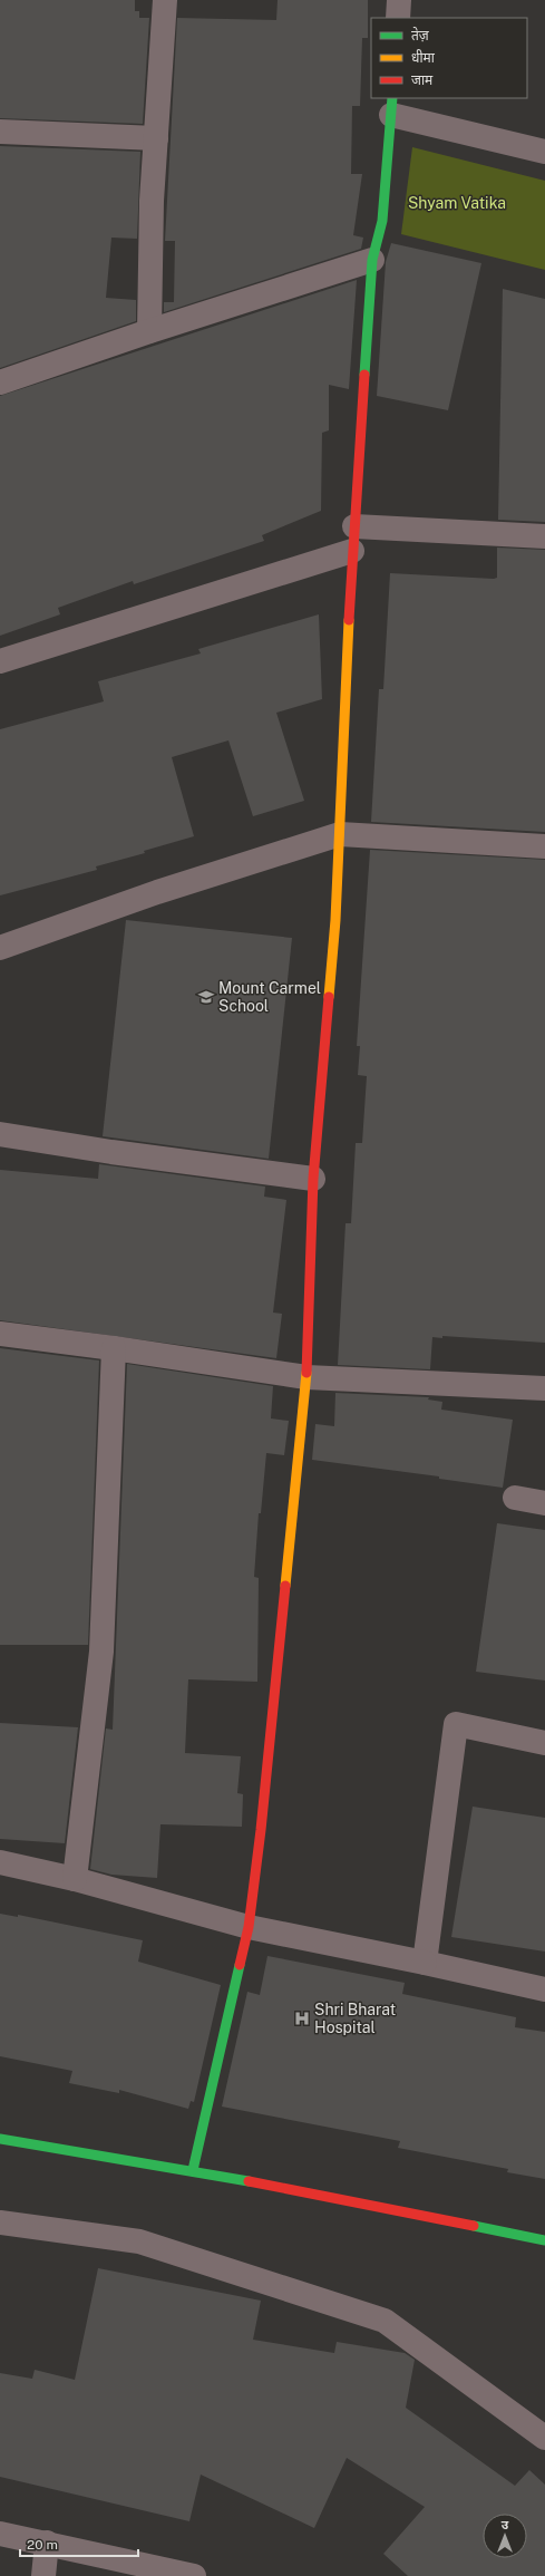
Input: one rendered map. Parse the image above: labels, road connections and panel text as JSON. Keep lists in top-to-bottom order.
{
  "parks": ["Shyam Vatika"],
  "places": {
    "school or university": ["Mount Carmel School"],
    "hospital": ["Shri Bharat Hospital"]
  },
  "legend": ["तेज़", "धीमा", "जाम"],
  "scale_bar": "20 m",
  "north": "top"
}
